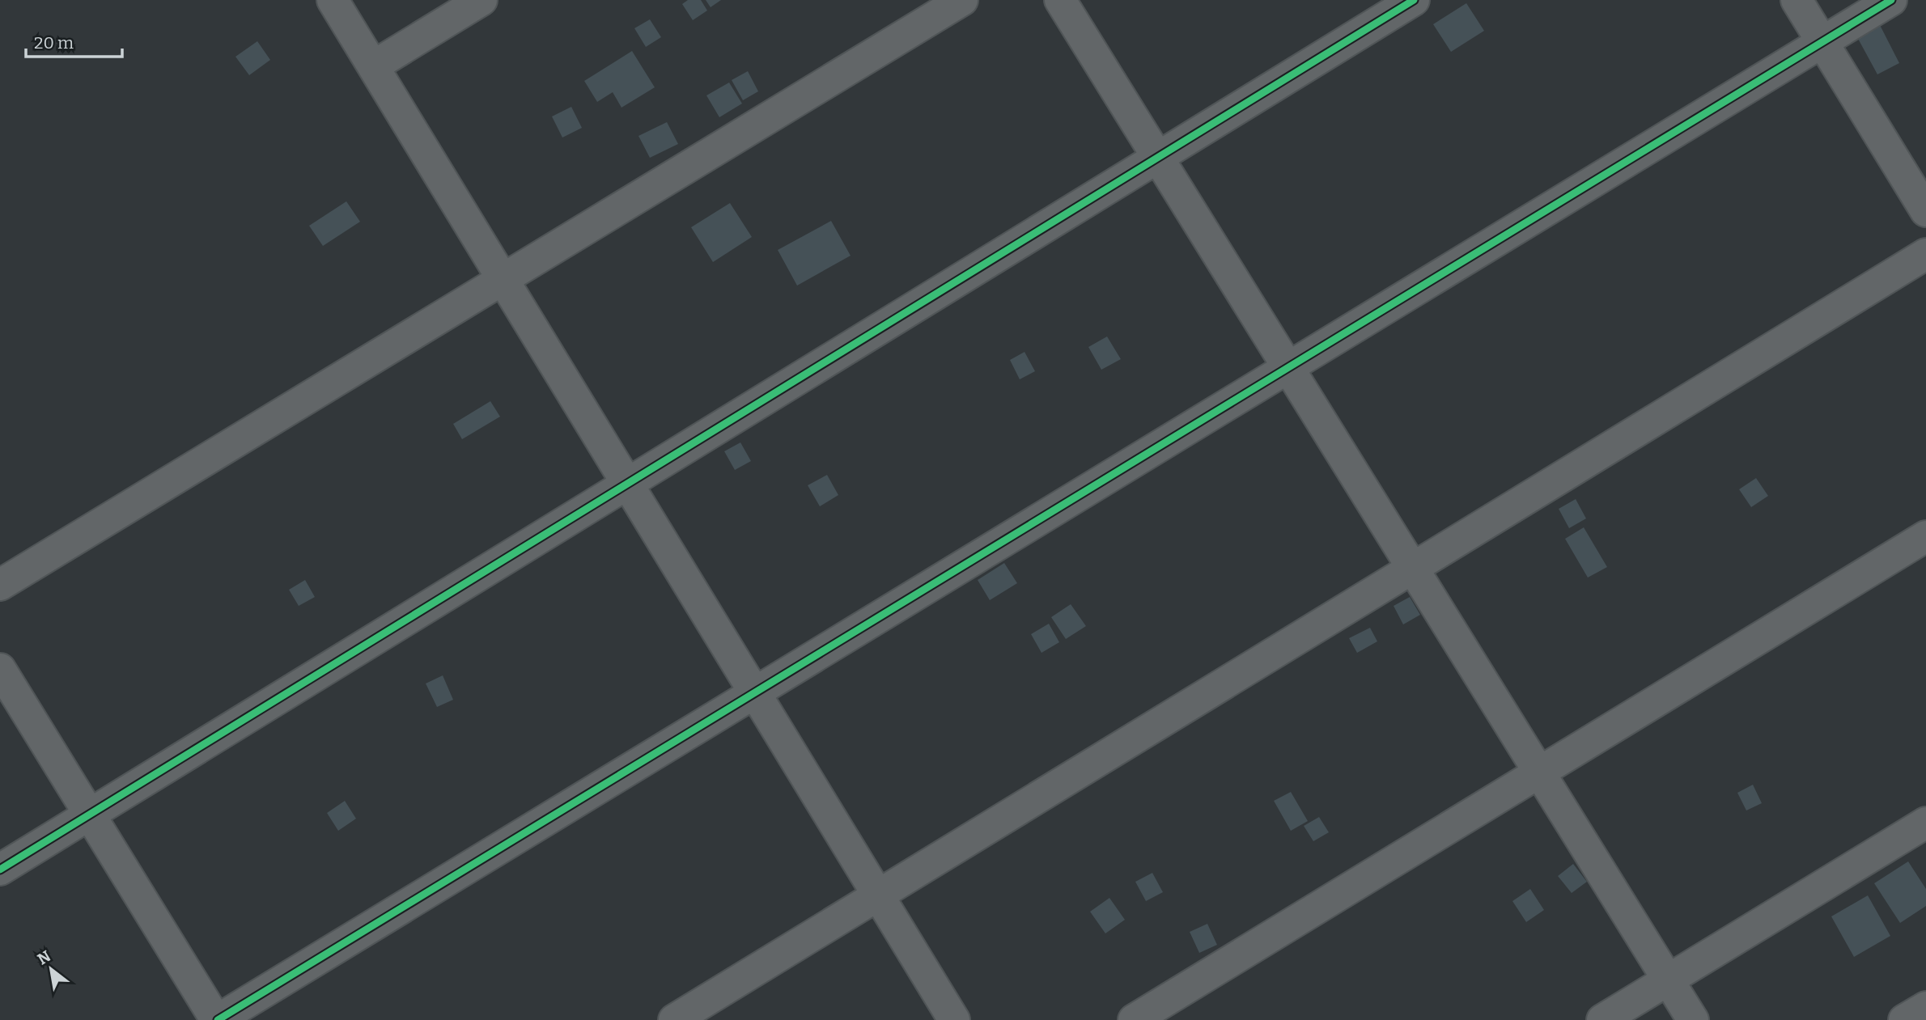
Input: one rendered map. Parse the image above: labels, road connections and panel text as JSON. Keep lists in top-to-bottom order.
{
  "scale_bar": "20 m",
  "north": "top left"
}
